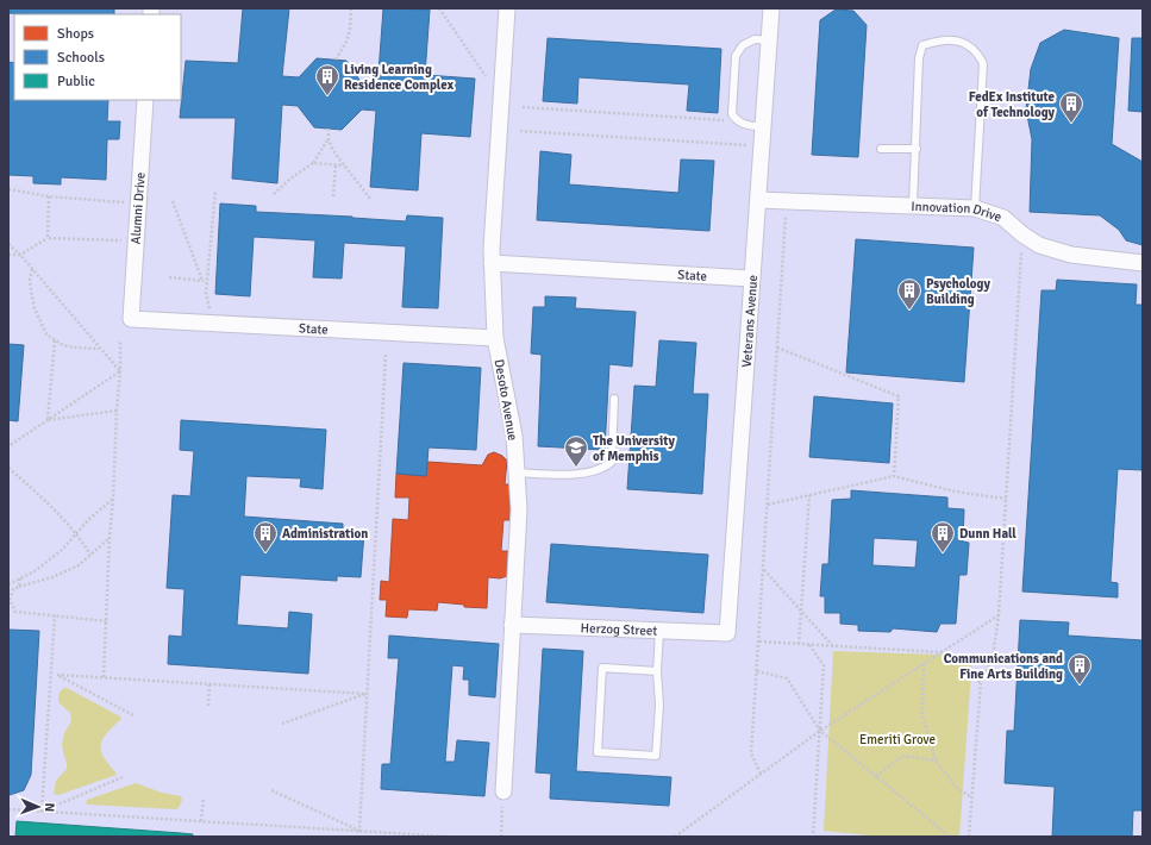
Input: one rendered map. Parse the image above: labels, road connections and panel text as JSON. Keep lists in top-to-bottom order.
{
  "streets": {
    "street": [
      "Alumni Drive",
      "Innovation Drive",
      "State",
      "Veterans Avenue",
      "Desoto Avenue",
      "Herzog Street"
    ]
  },
  "crossings": [
    ["Alumni Drive", "State"],
    ["Innovation Drive", "Veterans Avenue"],
    ["State", "Veterans Avenue"],
    ["State", "Desoto Avenue"],
    ["Veterans Avenue", "Herzog Street"],
    ["Desoto Avenue", "Herzog Street"]
  ],
  "parks": ["Emeriti Grove"],
  "places": {
    "building": [
      "Living Learning Residence Complex",
      "FedEx Institute of Technology",
      "Psychology Building",
      "Administration",
      "Dunn Hall",
      "Communications and Fine Arts Building"
    ],
    "school or university": ["The University of Memphis"]
  },
  "legend": ["Shops", "Schools", "Public"],
  "north": "right"
}
